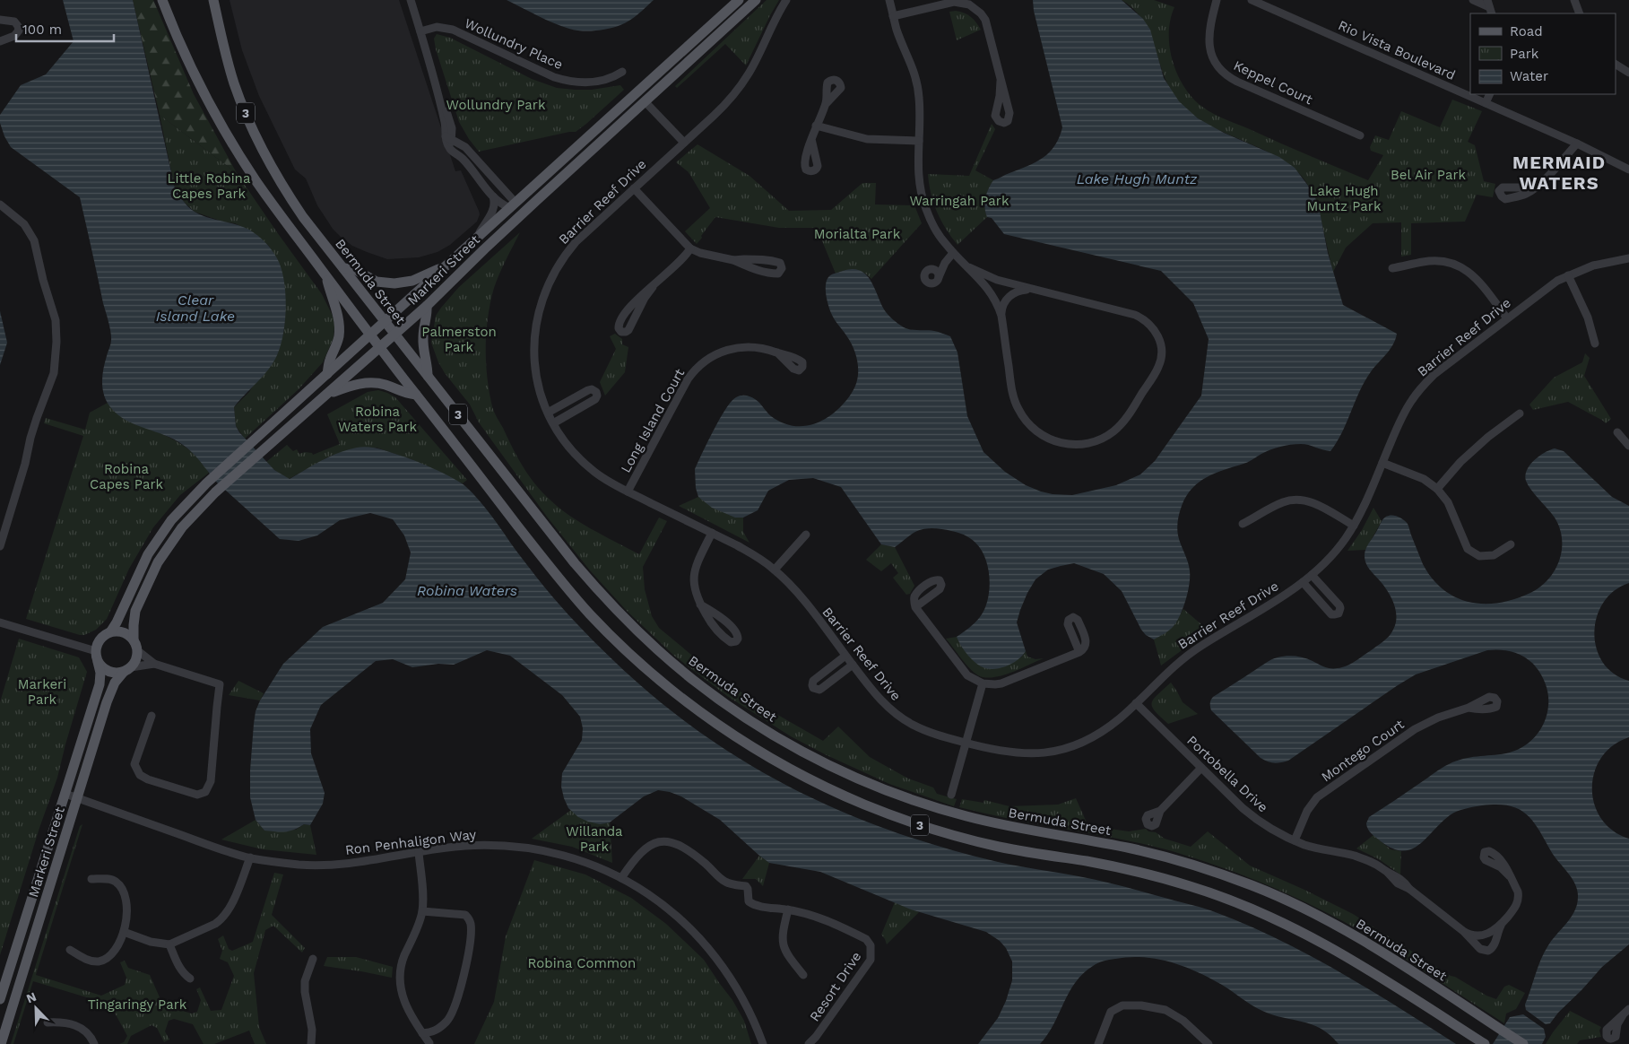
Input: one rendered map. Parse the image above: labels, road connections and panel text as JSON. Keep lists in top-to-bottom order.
{
  "streets": {
    "main road": ["3", "Markeri Street", "Bermuda Street"],
    "street": [
      "Wollundry Place",
      "Rio Vista Boulevard",
      "Keppel Court",
      "Barrier Reef Drive",
      "Long Island Court",
      "Montego Court",
      "Portobella Drive",
      "Ron Penhaligon Way",
      "Resort Drive"
    ]
  },
  "crossings": [
    ["3", "Markeri Street"],
    ["Barrier Reef Drive", "Long Island Court"],
    ["Barrier Reef Drive", "Portobella Drive"],
    ["Markeri Street", "Bermuda Street"],
    ["Markeri Street", "Ron Penhaligon Way"],
    ["Montego Court", "Portobella Drive"]
  ],
  "districts": ["MERMAID WATERS"],
  "water": ["Lake Hugh Muntz", "Clear Island Lake", "Robina Waters"],
  "parks": [
    "Wollundry Park",
    "Bel Air Park",
    "Little Robina Capes Park",
    "Lake Hugh Muntz Park",
    "Warringah Park",
    "Morialta Park",
    "Palmerston Park",
    "Robina Waters Park",
    "Robina Capes Park",
    "Markeri Park",
    "Willanda Park",
    "Robina Common",
    "Tingaringy Park"
  ],
  "legend": ["Road", "Park", "Water"],
  "scale_bar": "100 m",
  "north": "top left"
}
